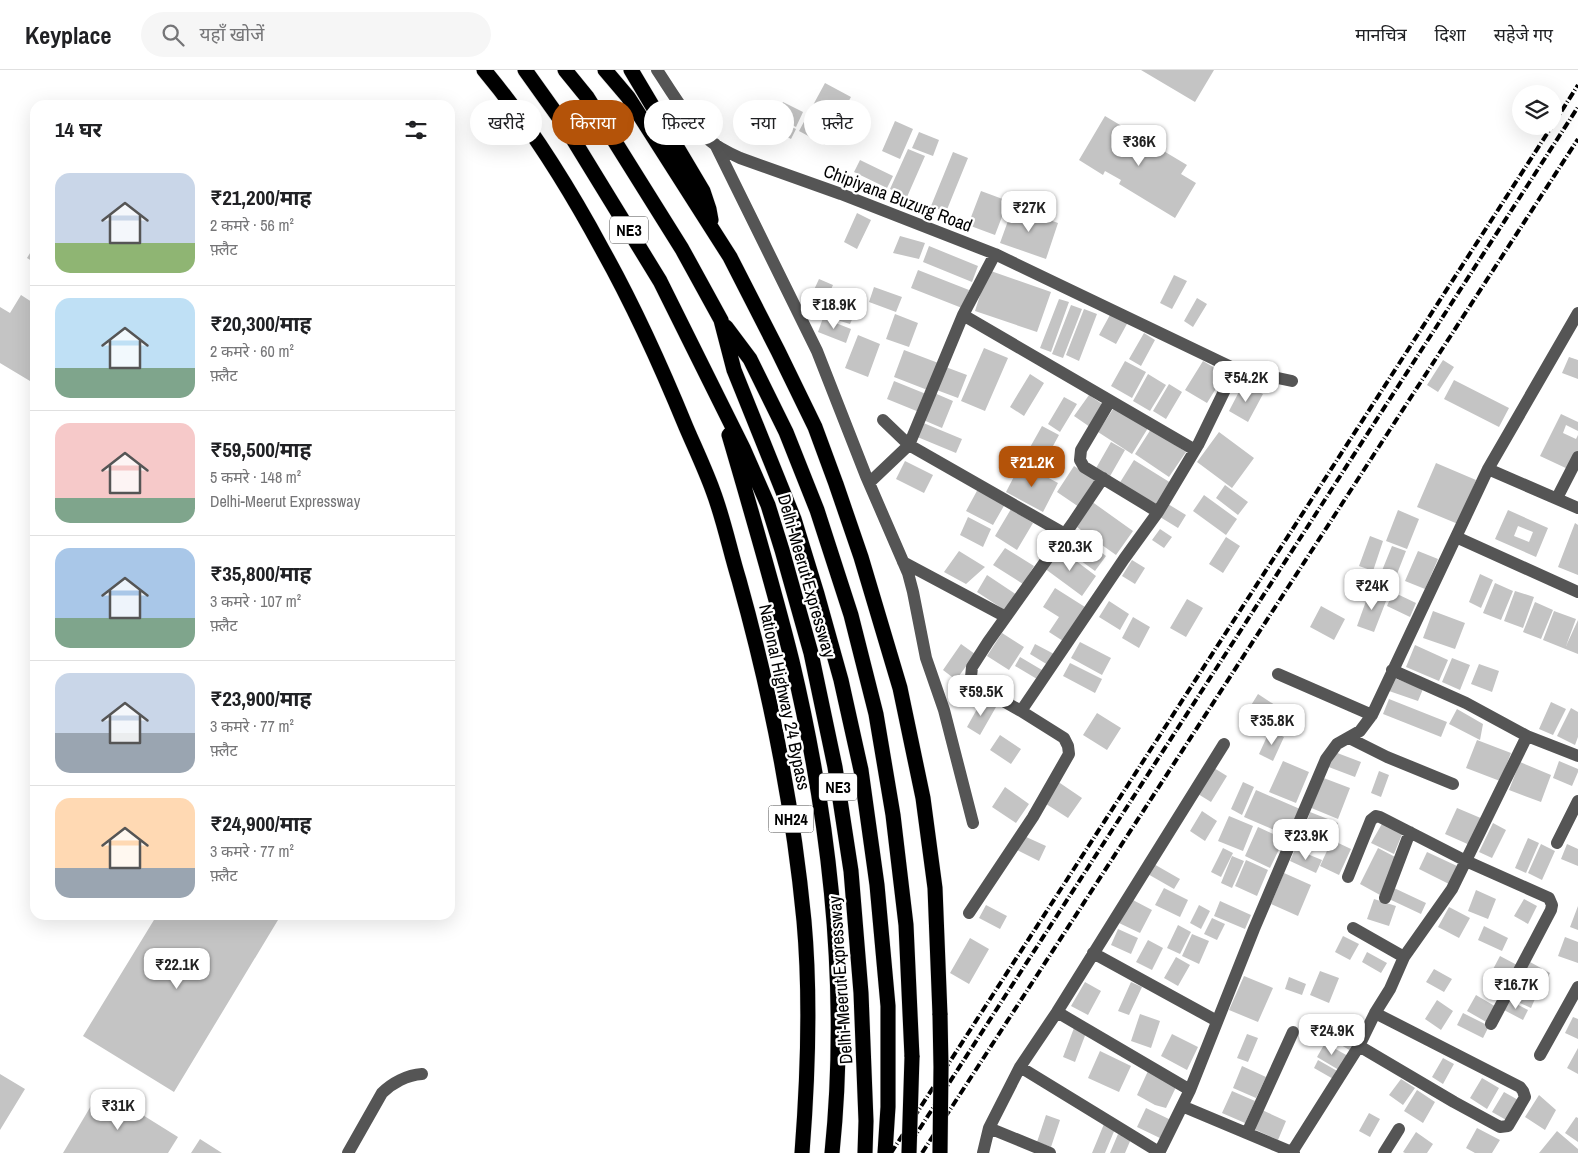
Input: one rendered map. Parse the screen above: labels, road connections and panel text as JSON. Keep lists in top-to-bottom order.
{
  "streets": {
    "highway": [
      "NE3",
      "Delhi-Meerut Expressway",
      "National Highway 24 Bypass",
      "NH24"
    ],
    "street": ["Chipiyana Buzurg Road"]
  },
  "crossings": [
    ["NE3", "Delhi-Meerut Expressway"]
  ],
  "page": {
    "header": "Keyplace",
    "search": "यहाँ खोजें",
    "nav": ["मानचित्र", "दिशा", "सहेजे गए"],
    "chip": [
      "खरीदें",
      "किराया",
      "फ़िल्टर",
      "नया",
      "फ़्लैट"
    ],
    "heading": "14 घर",
    "price": [
      "₹36K",
      "₹27K",
      "₹18.9K",
      "₹54.2K",
      "₹21.2K",
      "₹20.3K",
      "₹24K",
      "₹59.5K",
      "₹35.8K",
      "₹23.9K",
      "₹22.1K",
      "₹16.7K",
      "₹24.9K",
      "₹31K"
    ],
    "list": [
      {
        "name": "₹21,200/माह",
        "note": "2 कमरे · 56 m² · फ़्लैट"
      },
      {
        "name": "₹20,300/माह",
        "note": "2 कमरे · 60 m² · फ़्लैट"
      },
      {
        "name": "₹59,500/माह",
        "note": "5 कमरे · 148 m² · Delhi-Meerut Expressway"
      },
      {
        "name": "₹35,800/माह",
        "note": "3 कमरे · 107 m² · फ़्लैट"
      },
      {
        "name": "₹23,900/माह",
        "note": "3 कमरे · 77 m² · फ़्लैट"
      },
      {
        "name": "₹24,900/माह",
        "note": "3 कमरे · 77 m² · फ़्लैट"
      }
    ]
  }
}
